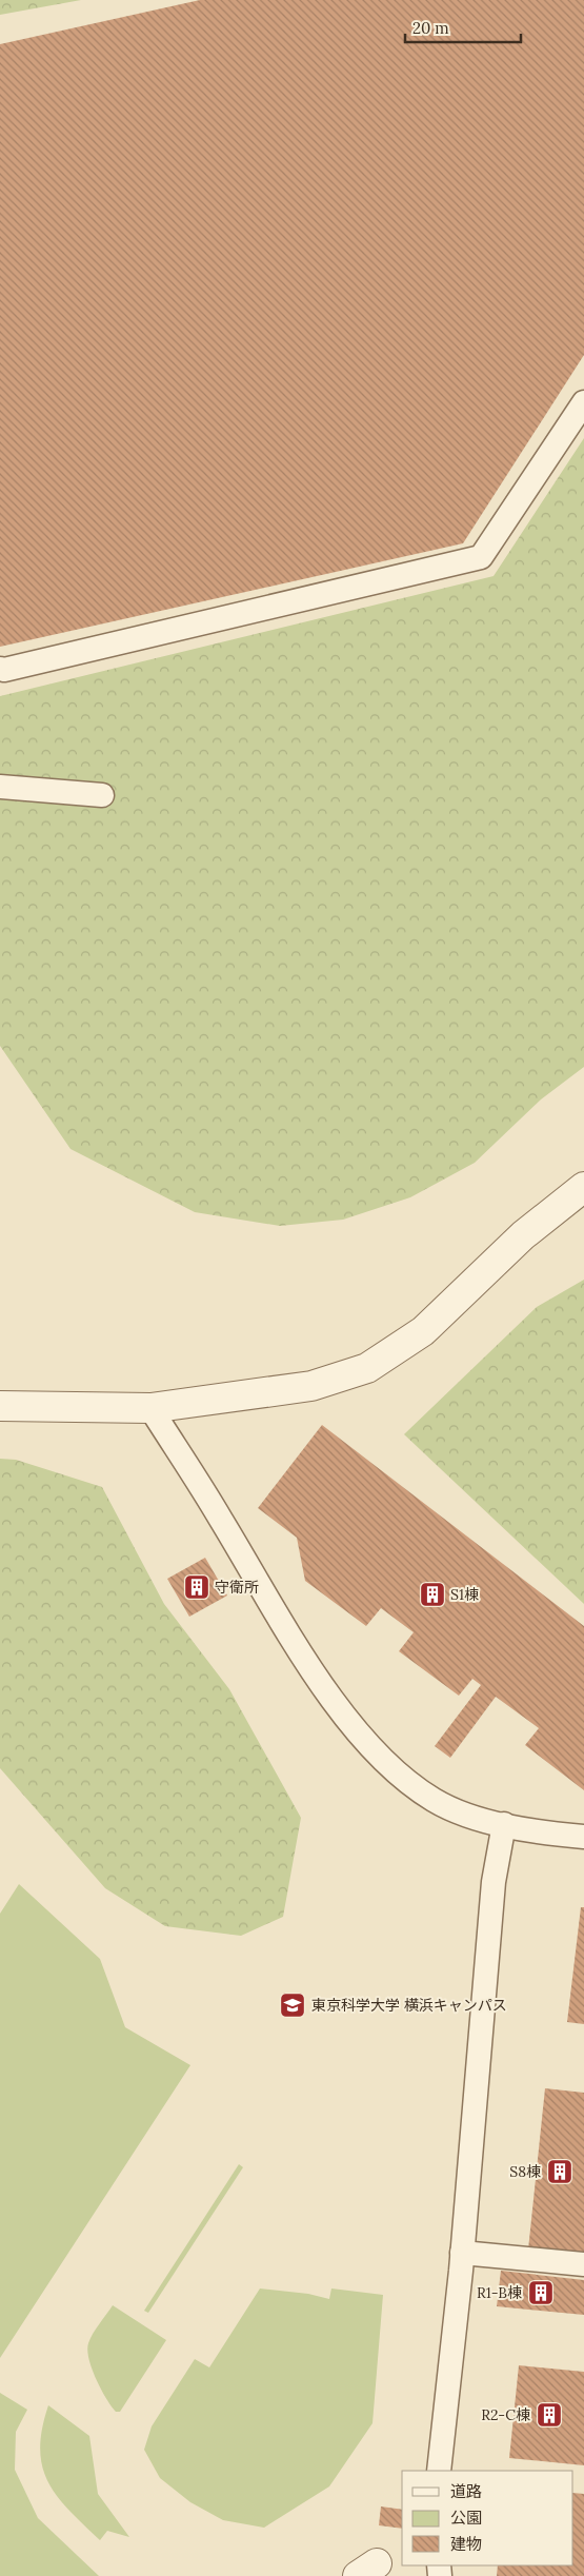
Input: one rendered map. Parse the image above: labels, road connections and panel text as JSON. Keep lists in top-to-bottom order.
{
  "places": {
    "building": [
      "守衛所",
      "S1棟",
      "S8棟",
      "R1-B棟",
      "R2-C棟"
    ],
    "school or university": ["東京科学大学 横浜キャンパス"]
  },
  "legend": ["道路", "公園", "建物"],
  "scale_bar": "20 m"
}
